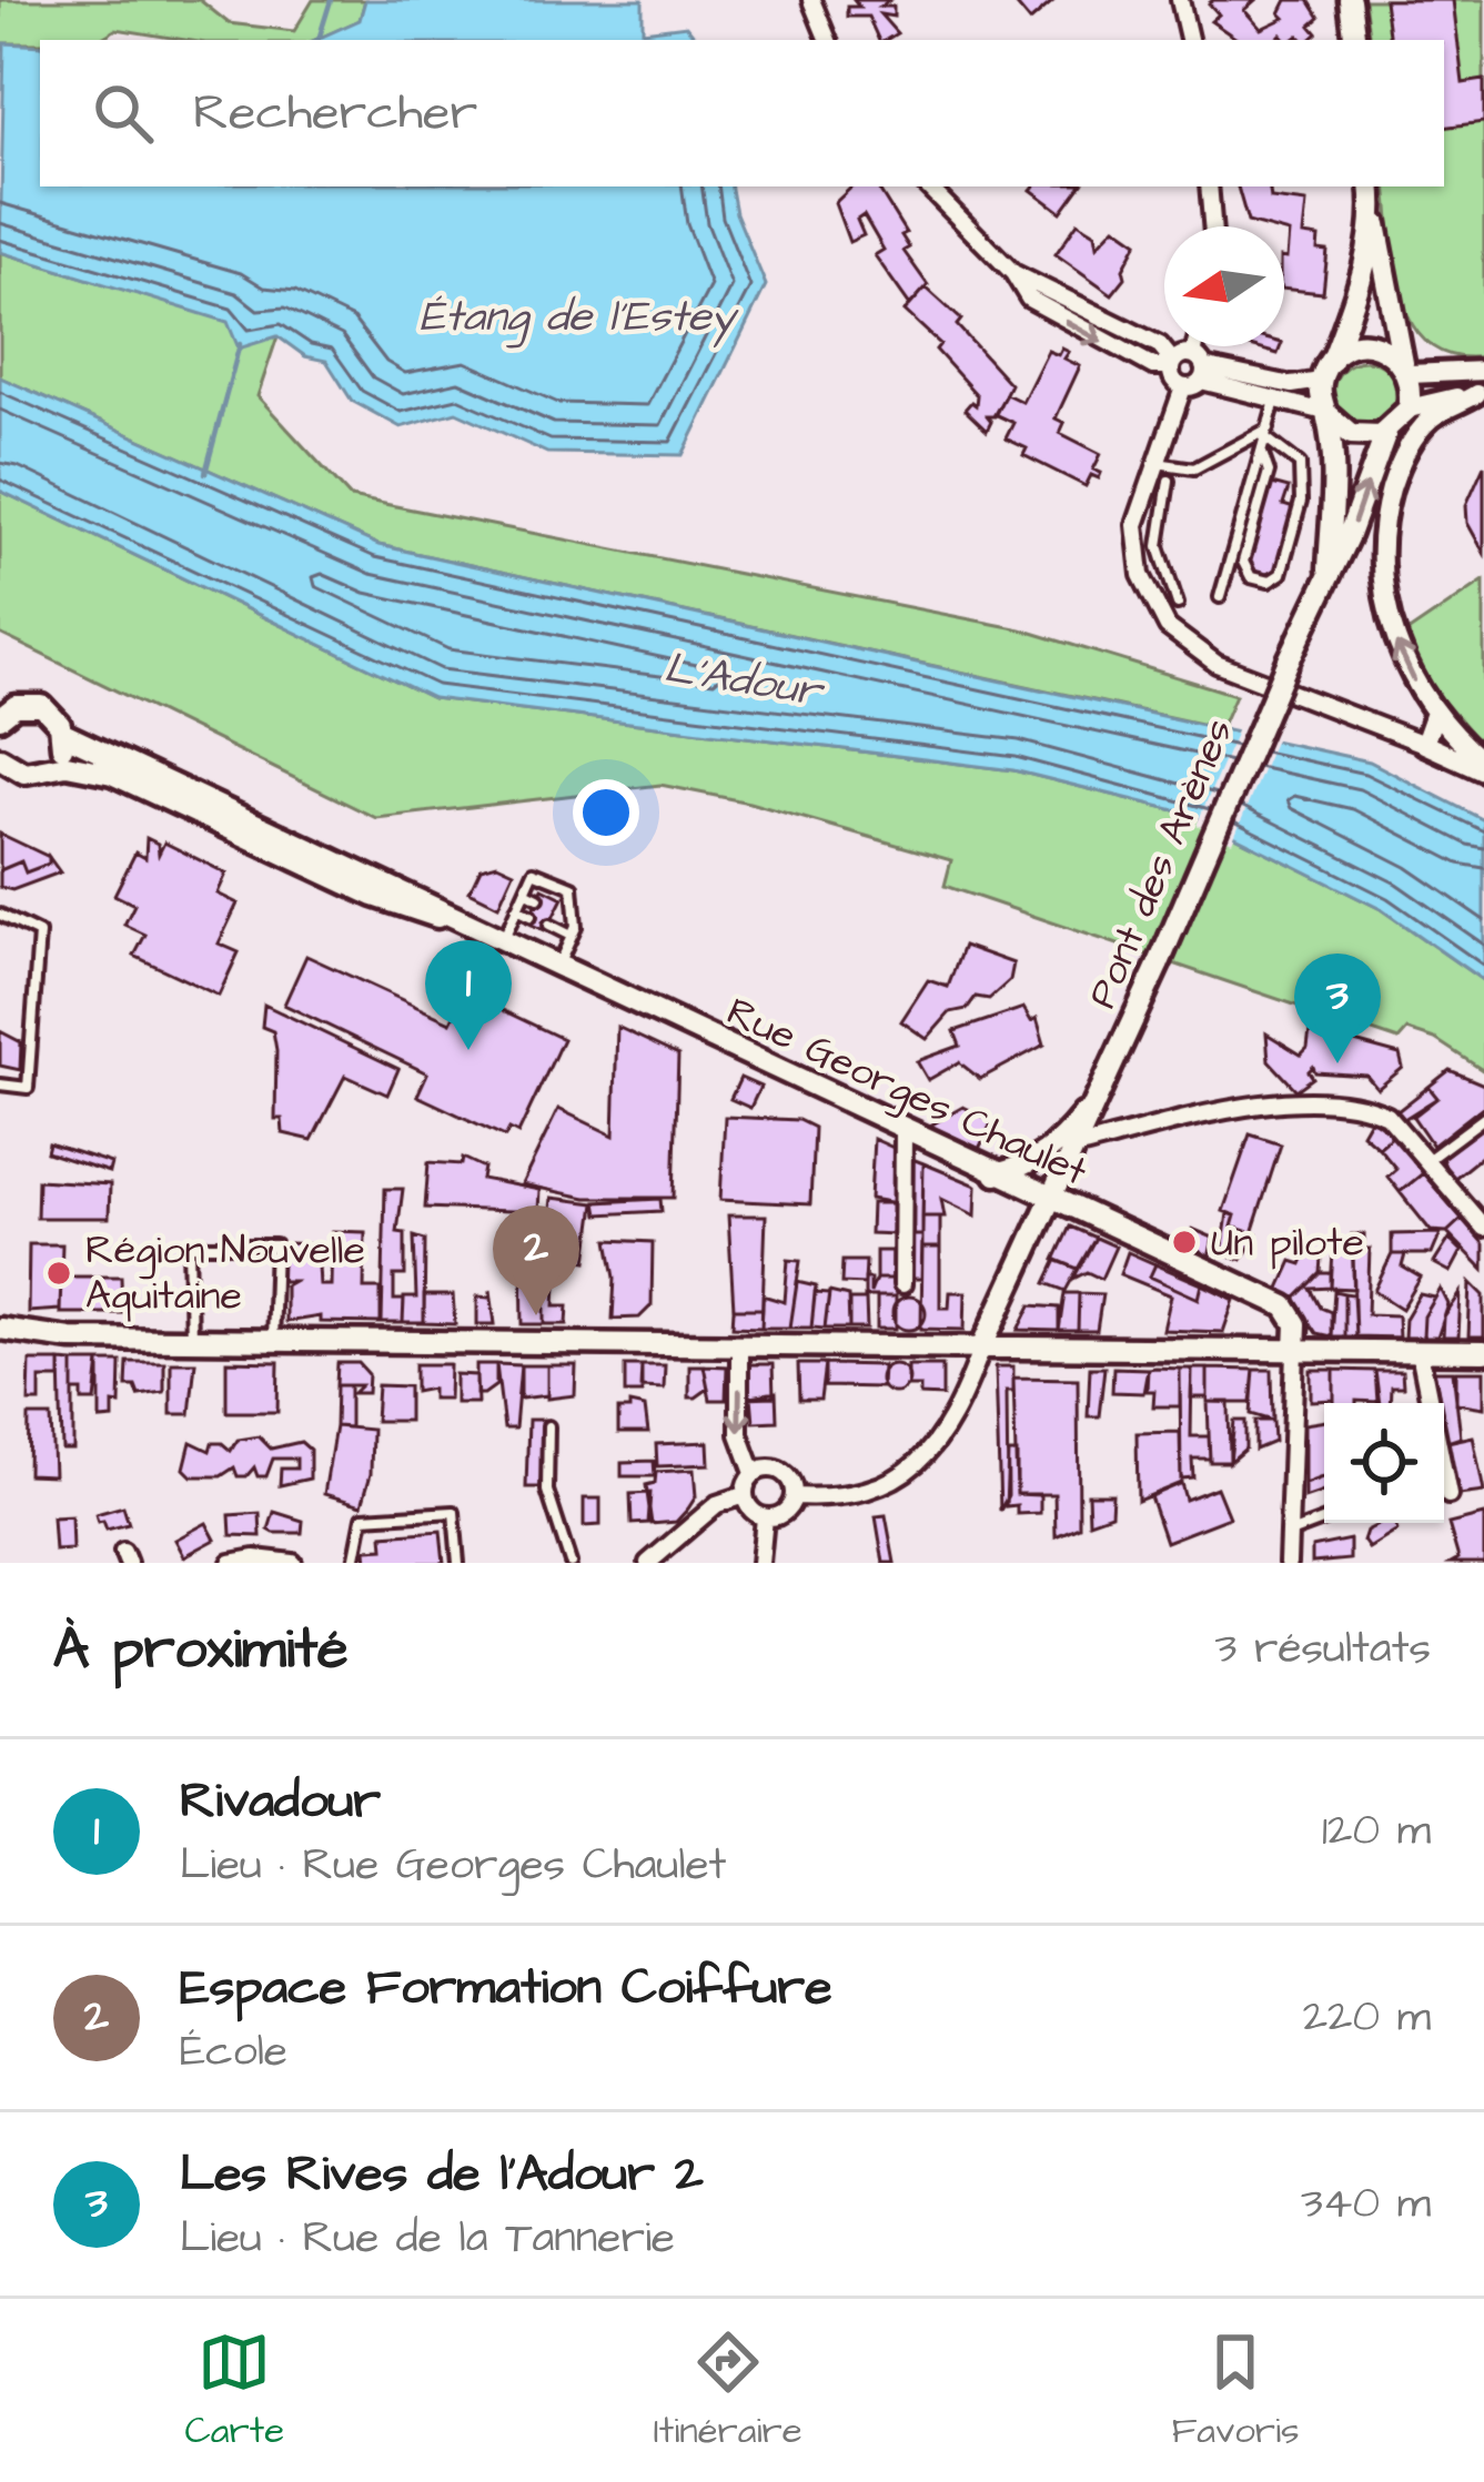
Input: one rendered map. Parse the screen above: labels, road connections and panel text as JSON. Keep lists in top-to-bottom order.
{
  "streets": {
    "main road": ["Pont des Arènes", "Rue Georges Chaulet"]
  },
  "water": ["Étang de l'Estey", "L'Adour"],
  "places": ["Un pilote", "Région Nouvelle Aquitaine"],
  "north": "left",
  "page": {
    "search": "Rechercher",
    "pins": ["1", "3", "2"],
    "heading": ["À proximité", "3 résultats"],
    "list": [
      {
        "mark": "1",
        "name": "Rivadour",
        "note": "Lieu · Rue Georges Chaulet",
        "value": "120 m"
      },
      {
        "mark": "2",
        "name": "Espace Formation Coiffure",
        "note": "École",
        "value": "220 m"
      },
      {
        "mark": "3",
        "name": "Les Rives de l'Adour 2",
        "note": "Lieu · Rue de la Tannerie",
        "value": "340 m"
      }
    ],
    "nav": ["Carte", "Itinéraire", "Favoris"]
  }
}
